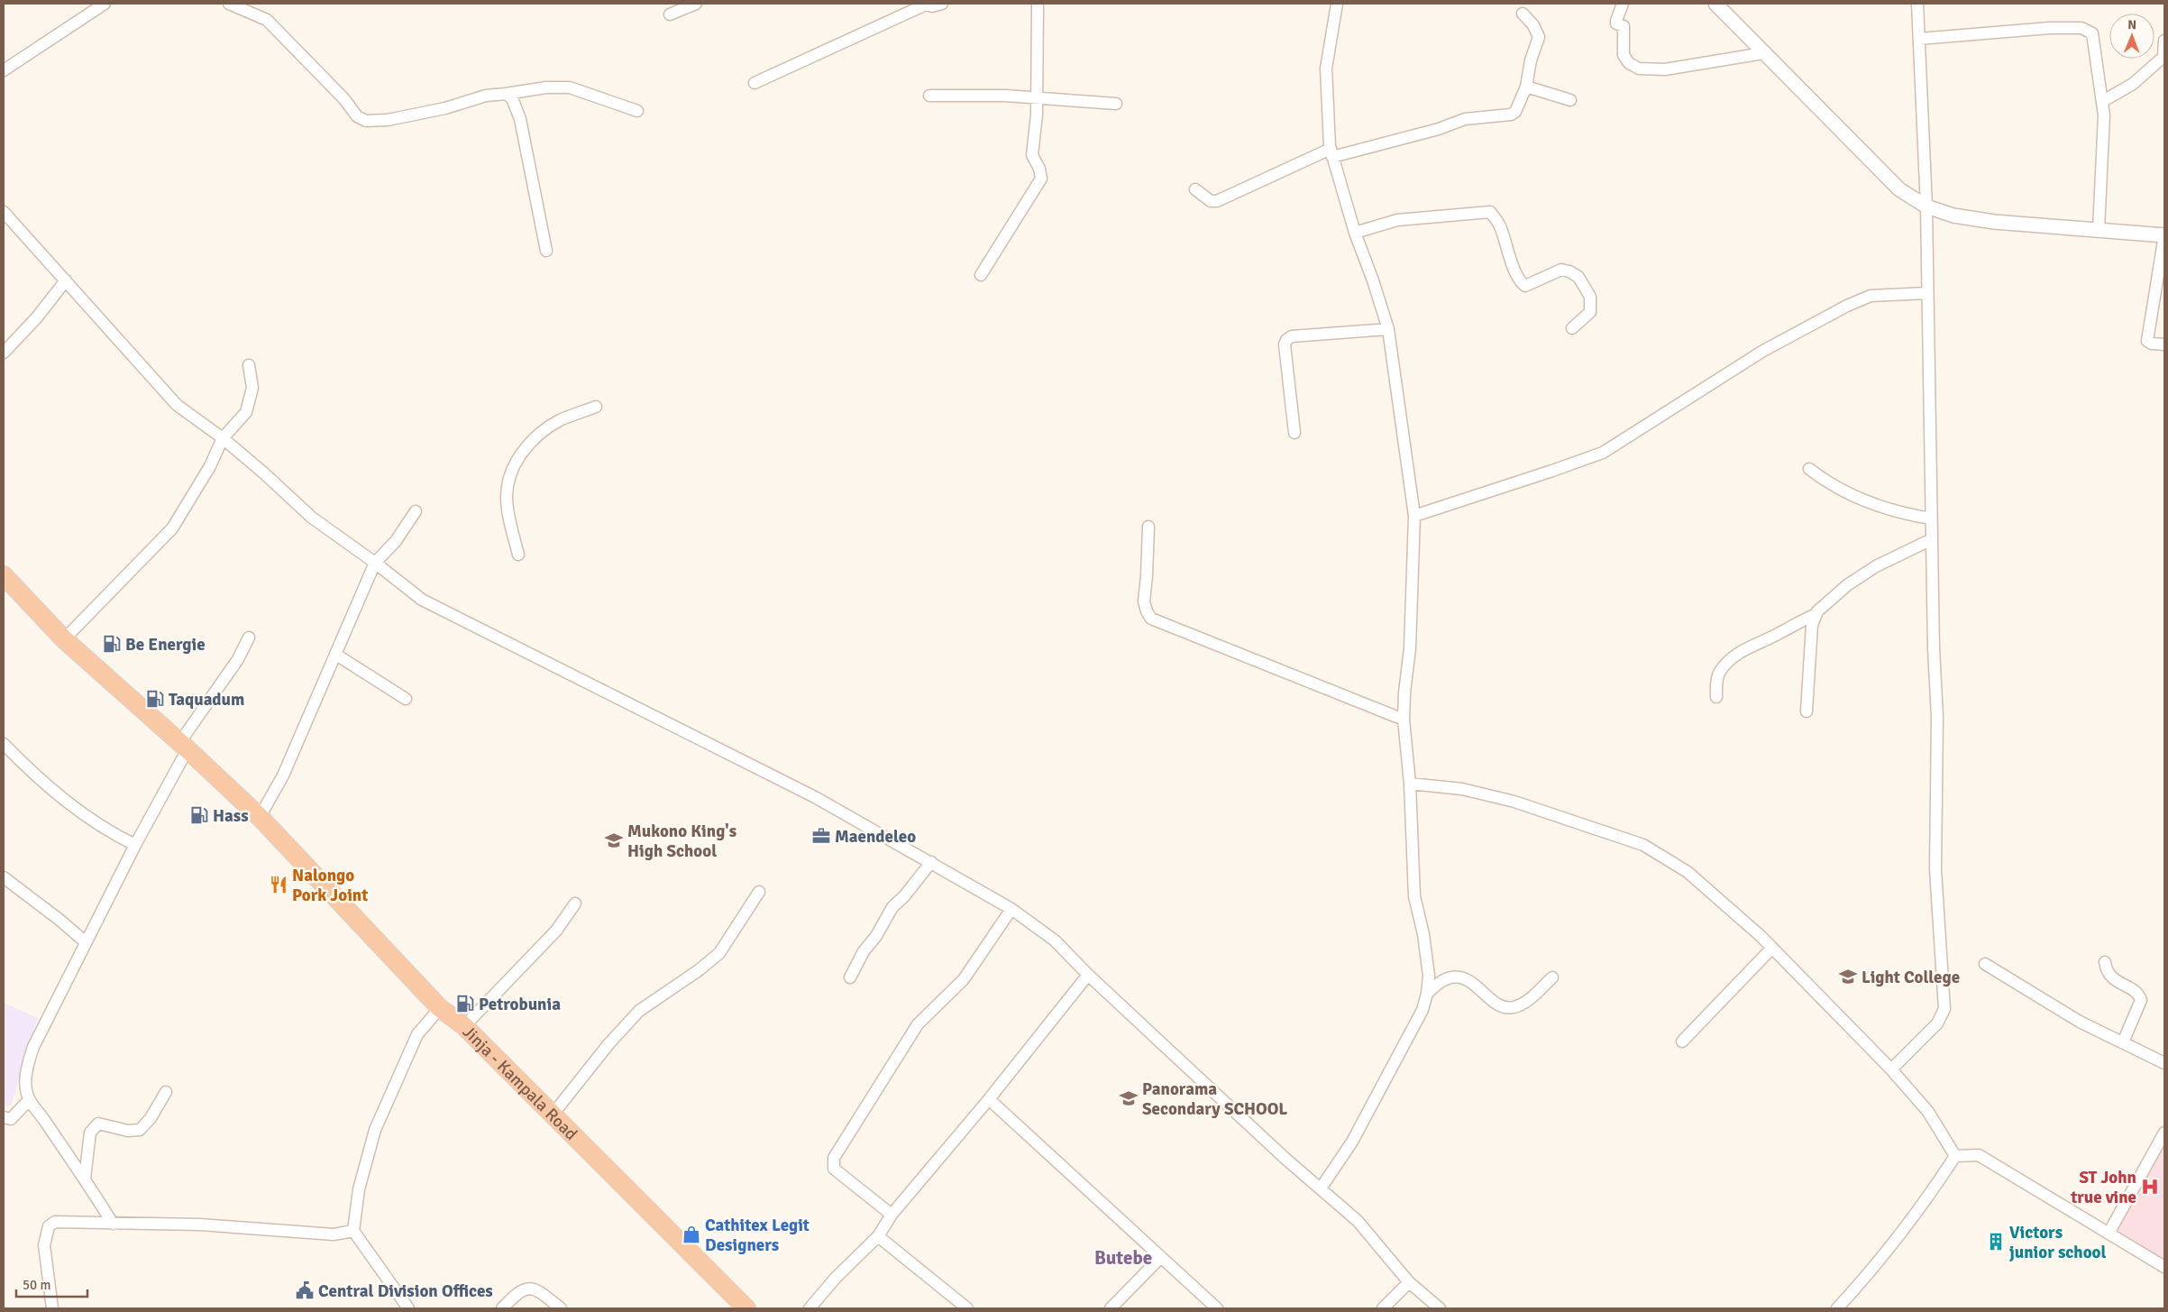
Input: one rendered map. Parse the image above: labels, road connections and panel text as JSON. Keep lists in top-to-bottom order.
{
  "streets": {
    "highway": ["Jinja - Kampala Road"]
  },
  "districts": ["Butebe"],
  "places": {
    "fuel station": [
      "Be Energie",
      "Taquadum",
      "Hass",
      "Petrobunia"
    ],
    "office": ["Maendeleo"],
    "school or university": ["Mukono King's High School", "Light College", "Panorama Secondary SCHOOL"],
    "restaurant": ["Nalongo Pork Joint"],
    "hospital": ["ST John true vine"],
    "shop": ["Cathitex Legit Designers"],
    "building": ["Victors junior school"],
    "public building": ["Central Division Offices"]
  },
  "scale_bar": "50 m",
  "north": "top"
}
